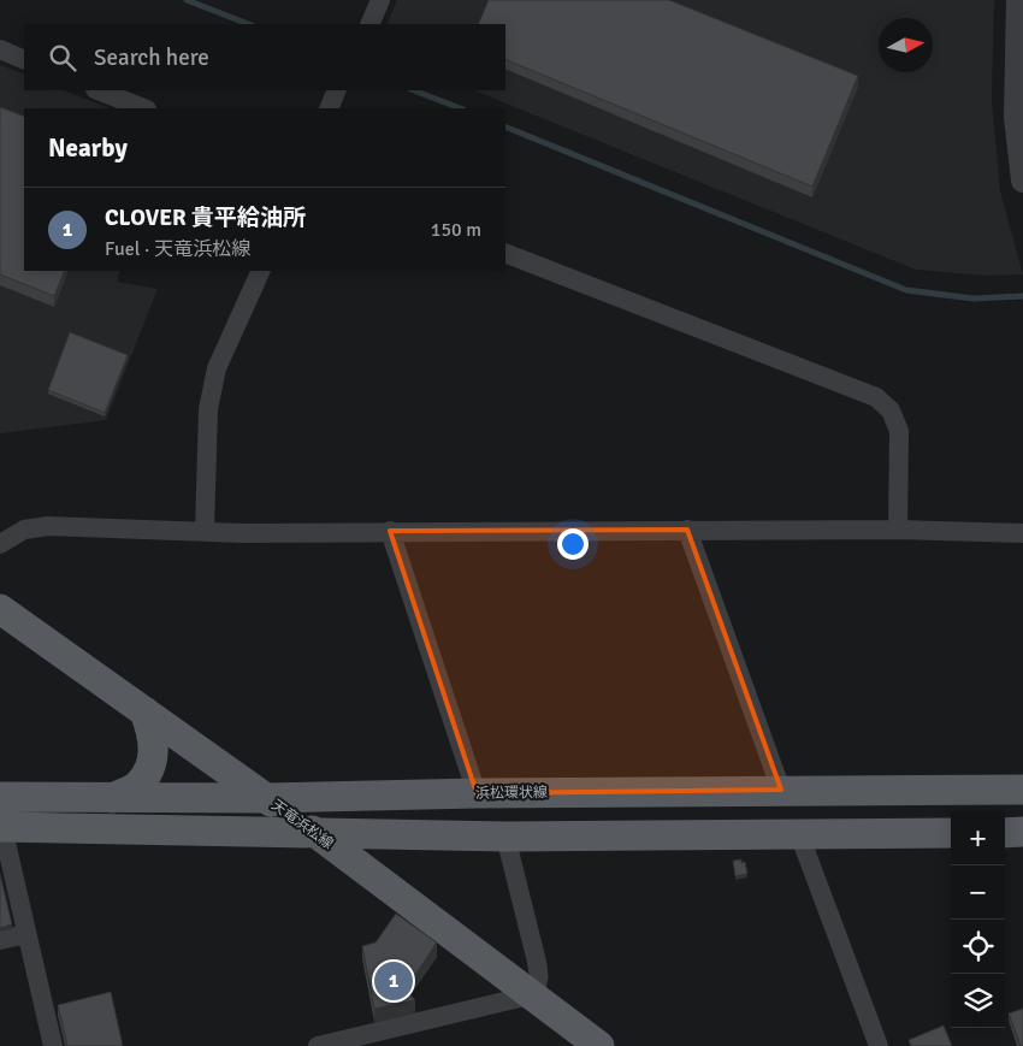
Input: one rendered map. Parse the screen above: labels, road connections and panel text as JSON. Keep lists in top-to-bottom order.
{
  "streets": {
    "main road": ["浜松環状線", "天竜浜松線"]
  },
  "crossings": [
    ["浜松環状線", "天竜浜松線"]
  ],
  "north": "right",
  "page": {
    "search": "Search here",
    "heading": "Nearby",
    "list": [
      {
        "mark": "1",
        "name": "CLOVER 貴平給油所",
        "note": "Fuel · 天竜浜松線",
        "value": "150 m"
      }
    ],
    "map_buttons": ["+", "−"],
    "pins": "1"
  }
}
